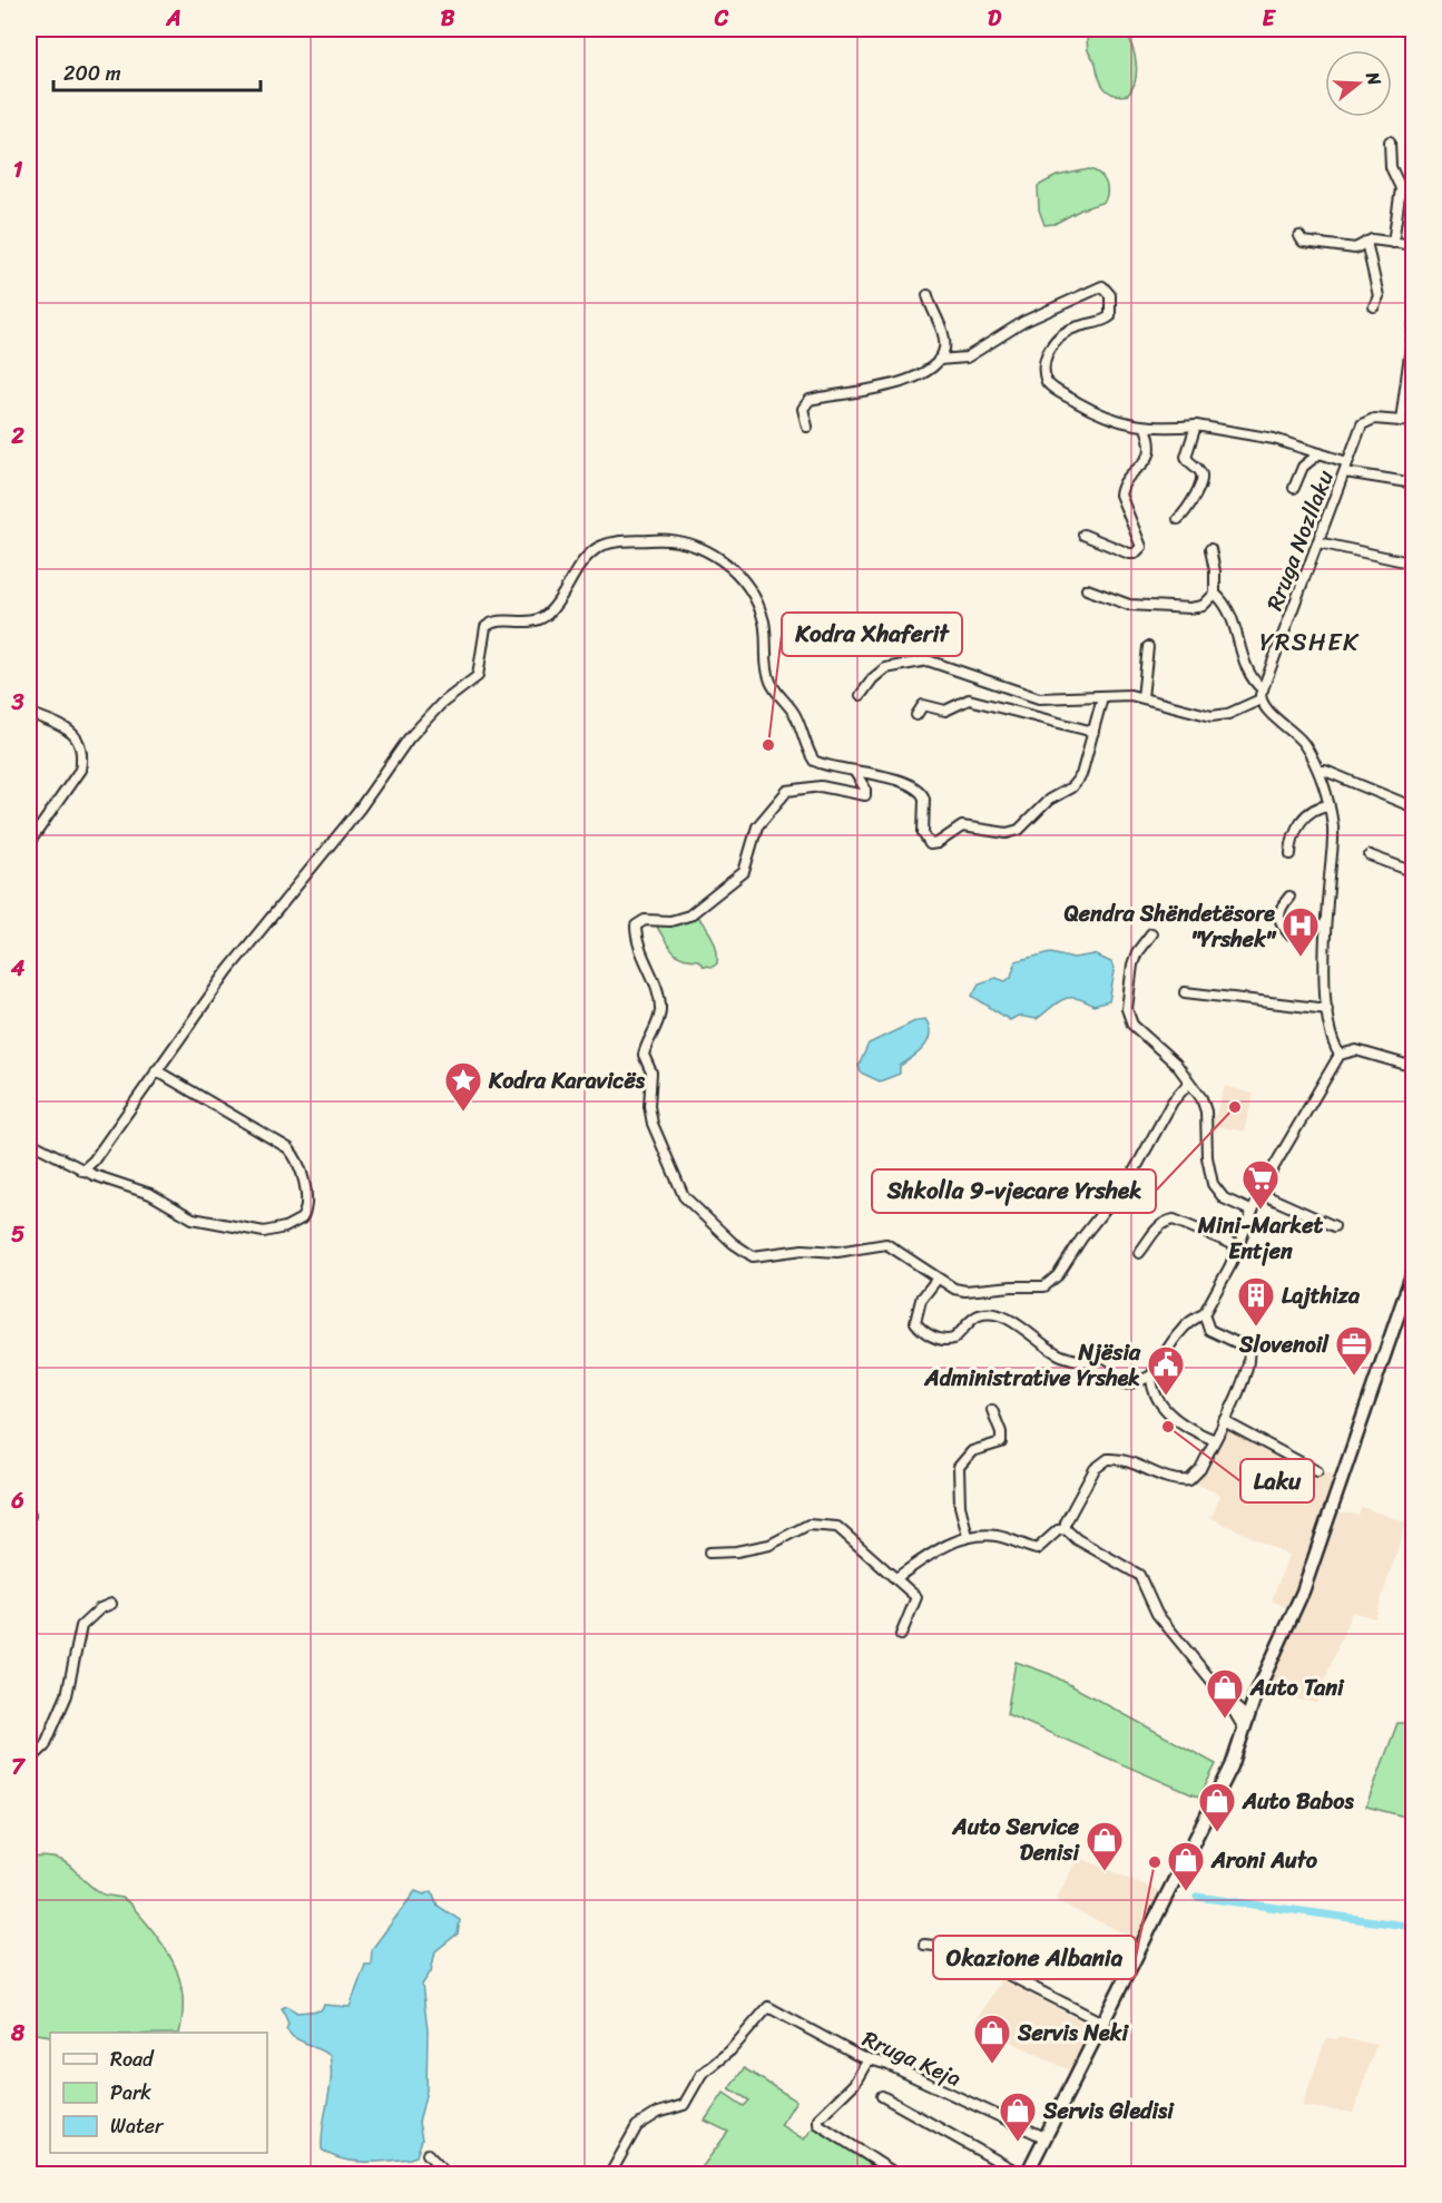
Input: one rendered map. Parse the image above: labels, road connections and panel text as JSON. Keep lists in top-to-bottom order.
{
  "streets": {
    "street": ["Rruga Nozllaku", "Rruga Keja"]
  },
  "districts": ["YRSHEK"],
  "places": {
    "other": [
      "Kodra Xhaferit",
      "Shkolla 9-vjecare Yrshek",
      "Laku",
      "Okazione Albania"
    ],
    "hospital": ["Qendra Shëndetësore \"Yrshek\""],
    "place": ["Kodra Karavicës"],
    "supermarket": ["Mini-Market Entjen"],
    "building": ["Lajthiza"],
    "office": ["Slovenoil"],
    "public building": ["Njësia Administrative Yrshek"],
    "shop": [
      "Auto Tani",
      "Auto Babos",
      "Auto Service Denisi",
      "Aroni Auto",
      "Servis Neki",
      "Servis Gledisi"
    ]
  },
  "legend": ["Road", "Park", "Water"],
  "scale_bar": "200 m",
  "north": "right",
  "grid": {
    "columns": [
      "A",
      "B",
      "C",
      "D",
      "E"
    ],
    "rows": [
      "1",
      "2",
      "3",
      "4",
      "5",
      "6",
      "7",
      "8"
    ]
  }
}
